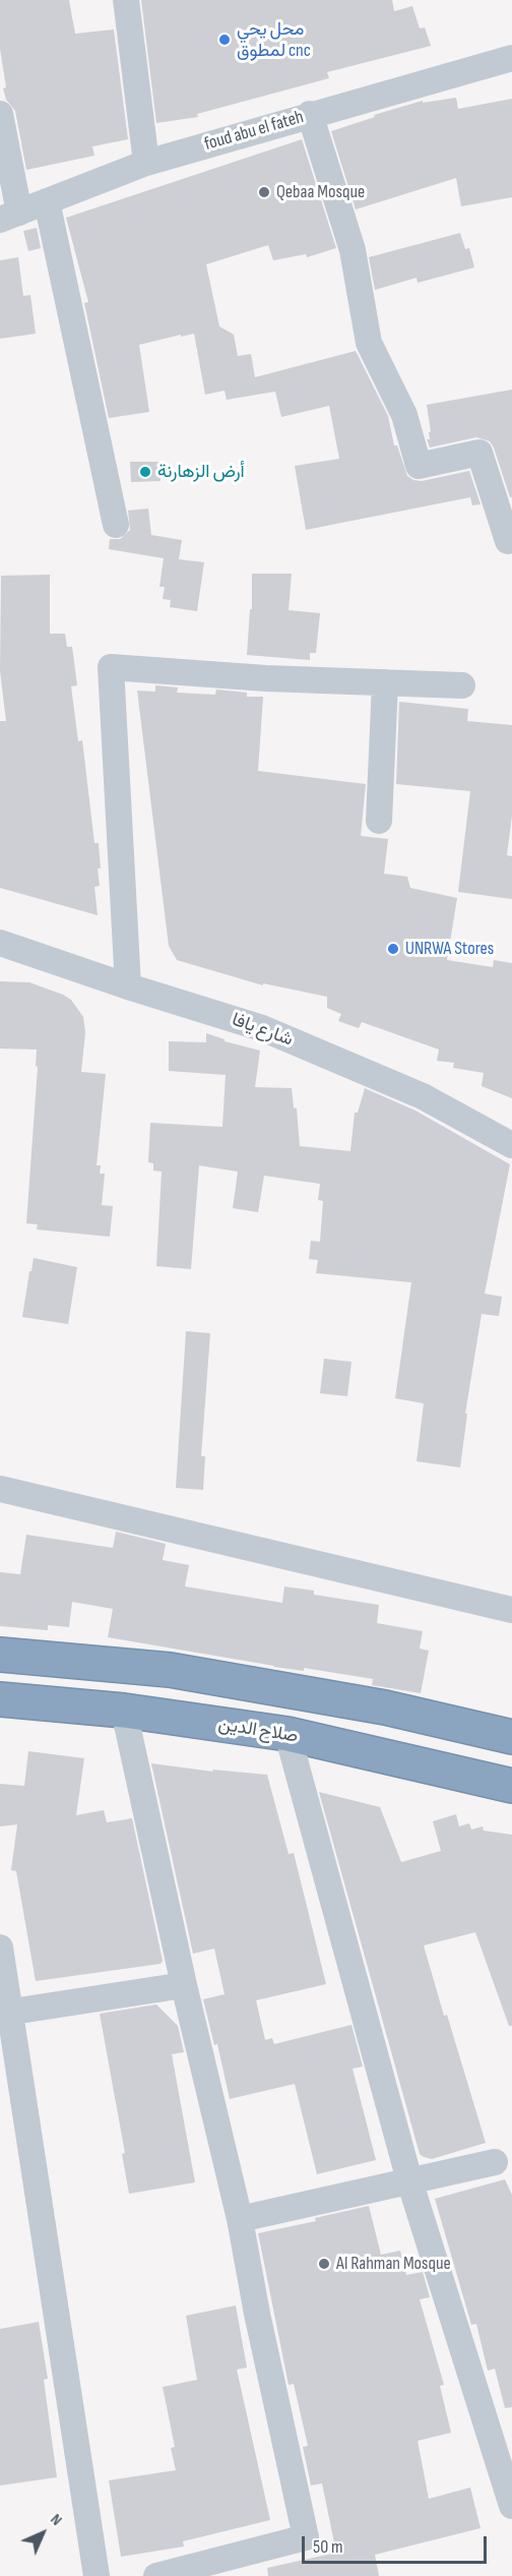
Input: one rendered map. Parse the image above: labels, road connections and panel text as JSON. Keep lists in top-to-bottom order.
{
  "streets": {
    "highway": ["صلاح الدين"],
    "street": ["foud abu el fateh", "شارع يافا"]
  },
  "places": [
    "محل يحي لمطوق cnc",
    "Qebaa Mosque",
    "أرض الزهارنة",
    "UNRWA Stores",
    "Al Rahman Mosque"
  ],
  "scale_bar": "50 m",
  "north": "top right"
}
